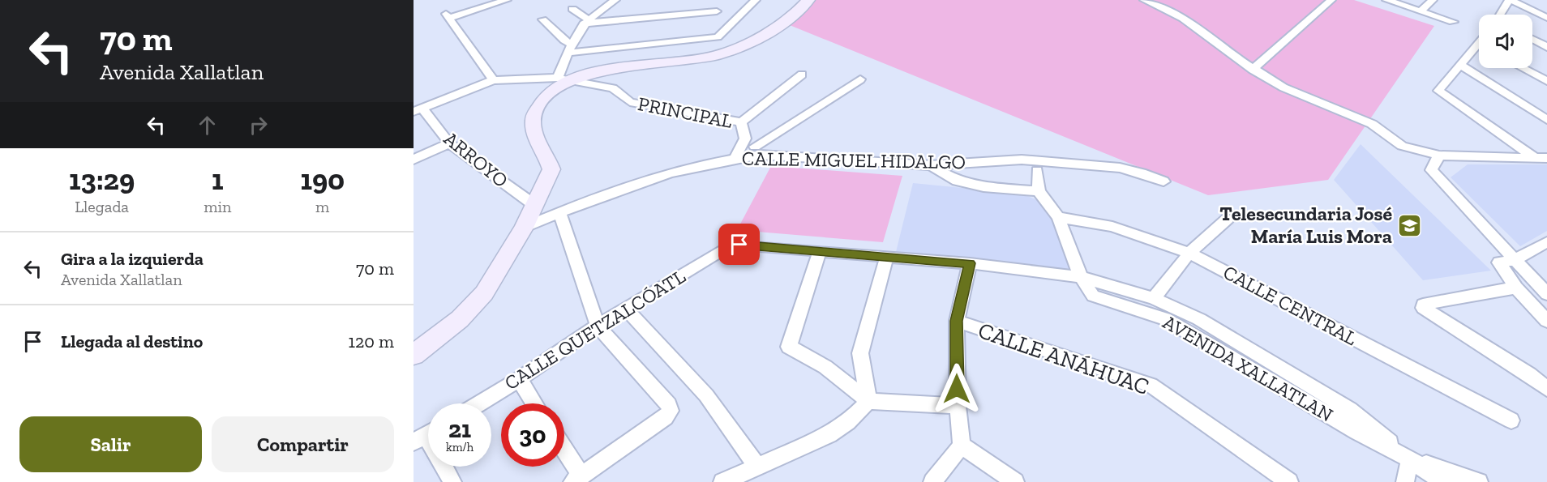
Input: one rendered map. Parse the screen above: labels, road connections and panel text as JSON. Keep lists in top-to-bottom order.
{
  "streets": {
    "street": [
      "PRINCIPAL",
      "ARROYO",
      "CALLE MIGUEL HIDALGO",
      "CALLE CENTRAL",
      "CALLE QUETZALCÓATL",
      "CALLE ANÁHUAC",
      "AVENIDA XALLATLAN"
    ]
  },
  "crossings": [
    ["PRINCIPAL", "ARROYO"],
    ["PRINCIPAL", "CALLE MIGUEL HIDALGO"],
    ["CALLE CENTRAL", "AVENIDA XALLATLAN"]
  ],
  "places": {
    "school or university": ["Telesecundaria José María Luis Mora"]
  },
  "page": {
    "turn": ["70 m", "Avenida Xallatlan"],
    "eta": [
      "13:29",
      "Llegada",
      "1",
      "min",
      "190",
      "m"
    ],
    "list": [
      {
        "name": "Gira a la izquierda",
        "note": "Avenida Xallatlan",
        "value": "70 m"
      },
      {
        "name": "Llegada al destino",
        "value": "120 m"
      }
    ],
    "speed": "21 km/h",
    "limit": "30",
    "buttons": ["Salir", "Compartir"]
  }
}
